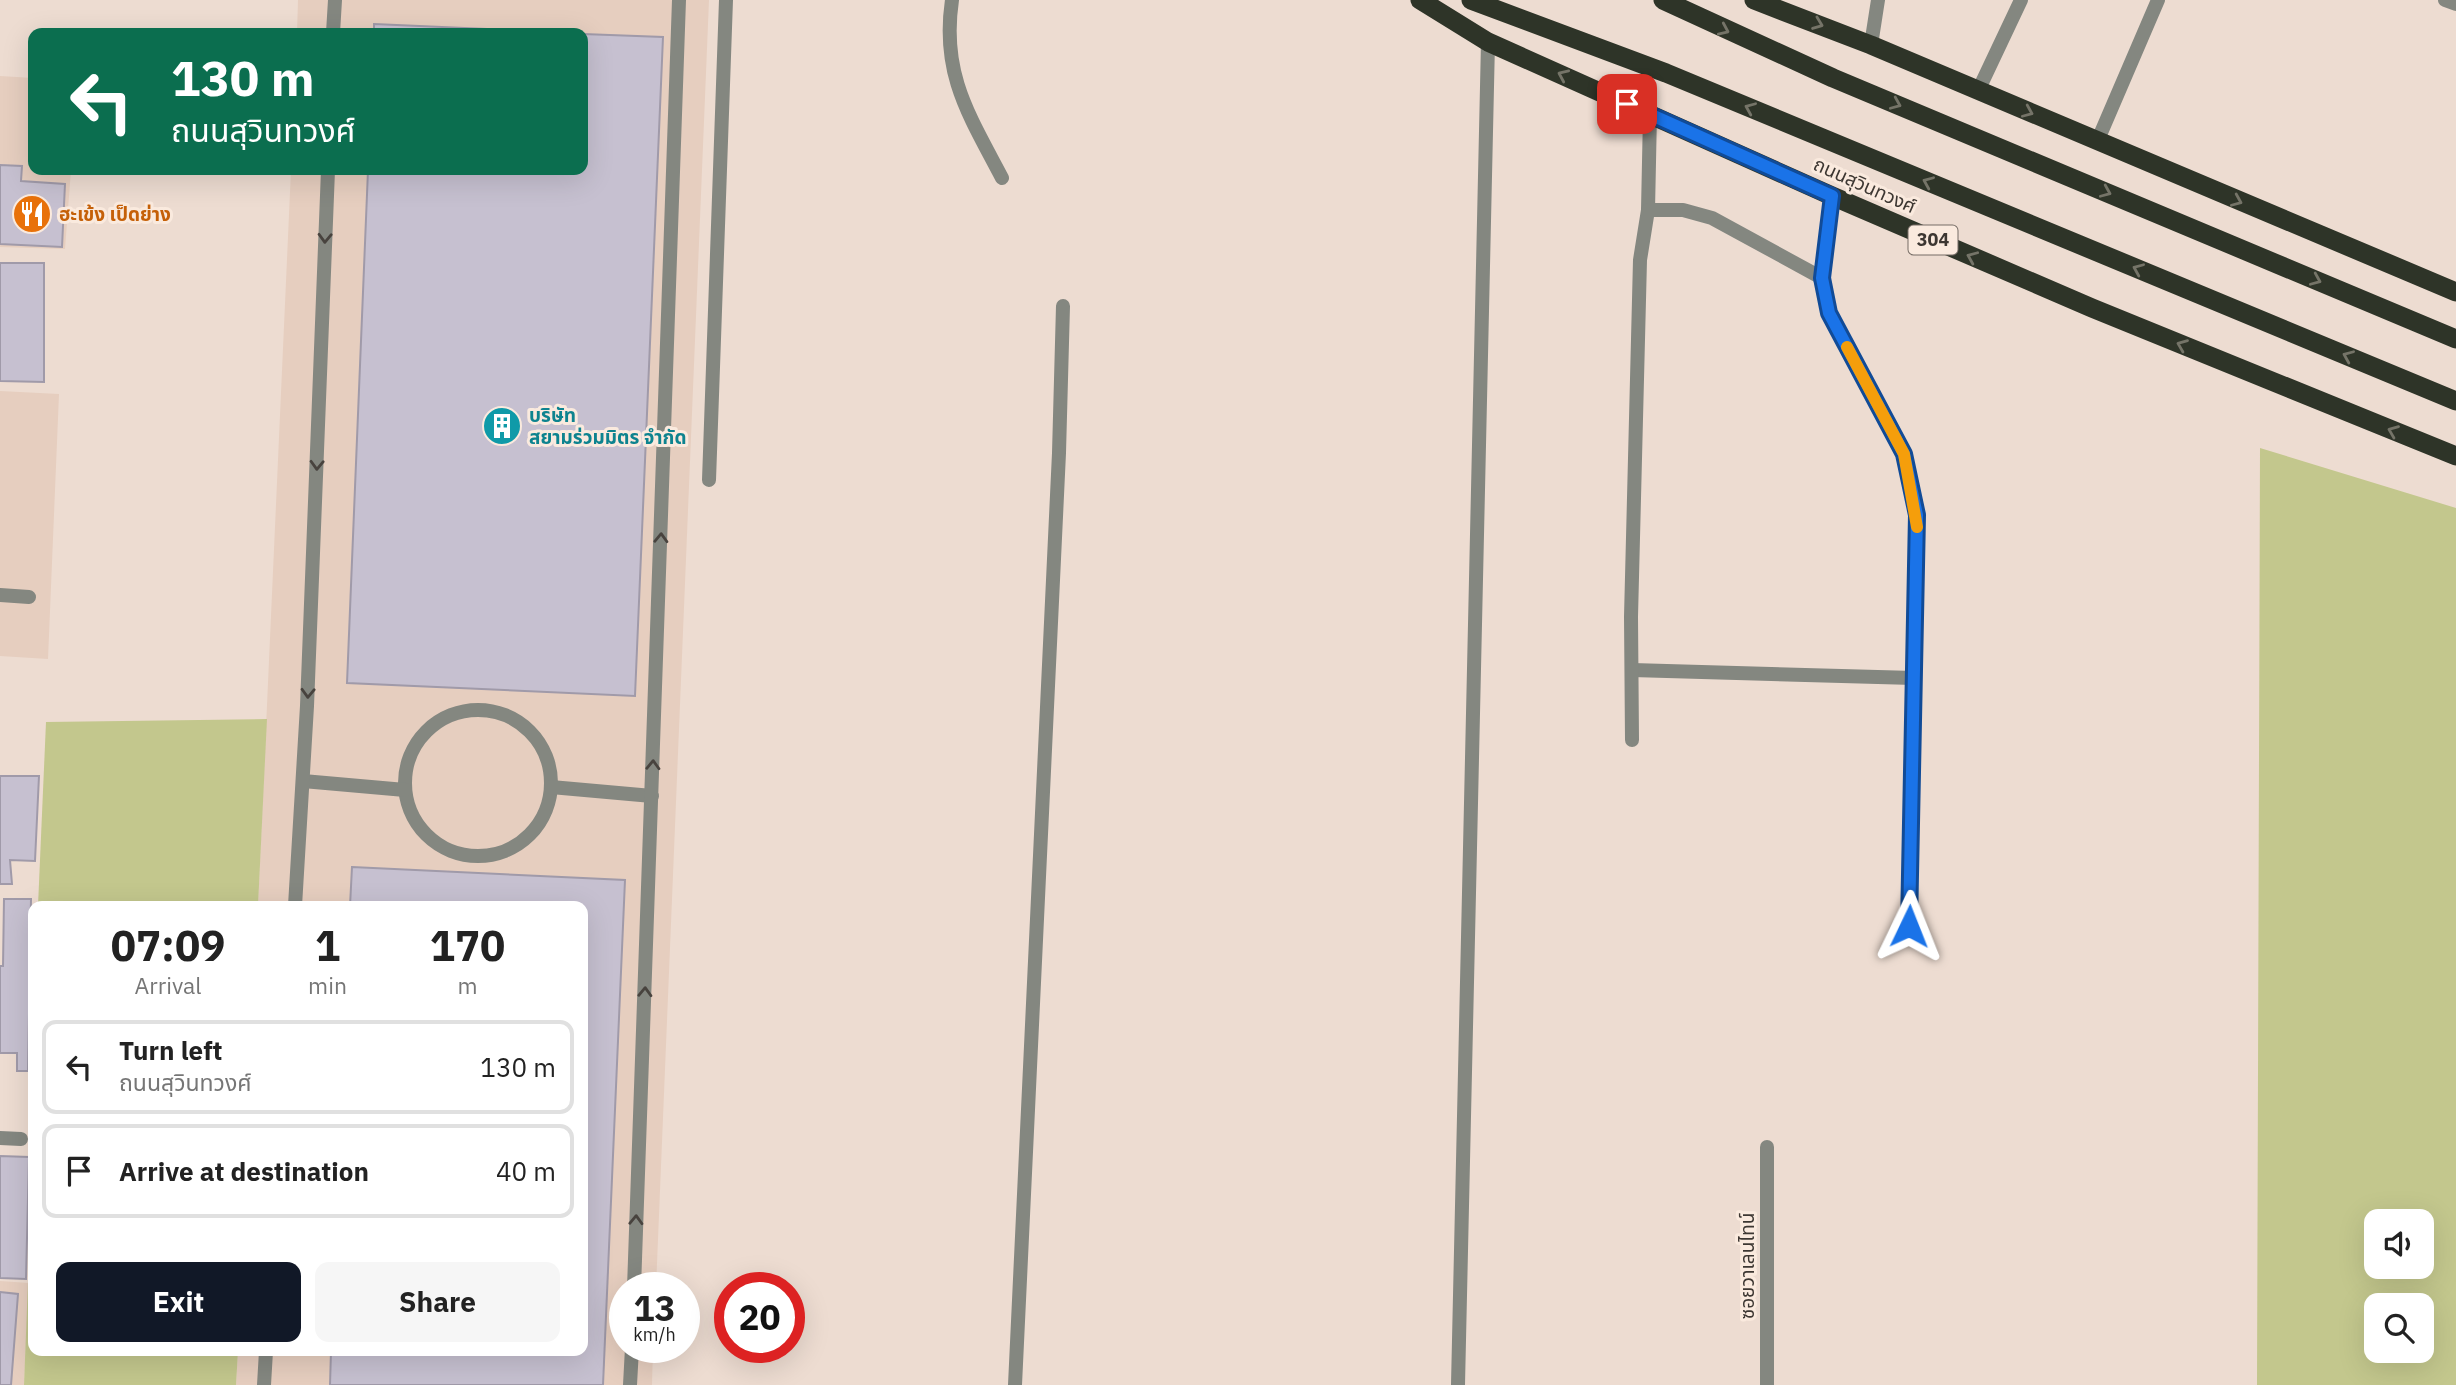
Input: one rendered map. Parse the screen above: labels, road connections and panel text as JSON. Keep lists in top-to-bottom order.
{
  "streets": {
    "highway": ["ถนนสุวินทวงศ์", "304"],
    "street": ["ซอยวาเลนไทน์"]
  },
  "places": {
    "restaurant": ["ฮะเข้ง เป็ดย่าง"],
    "building": ["บริษัท สยามร่วมมิตร จำกัด"]
  },
  "page": {
    "turn": ["130 m", "ถนนสุวินทวงศ์"],
    "eta": [
      "07:09",
      "Arrival",
      "1",
      "min",
      "170",
      "m"
    ],
    "list": [
      {
        "name": "Turn left",
        "note": "ถนนสุวินทวงศ์",
        "value": "130 m"
      },
      {
        "name": "Arrive at destination",
        "value": "40 m"
      }
    ],
    "buttons": ["Exit", "Share"],
    "speed": "13 km/h",
    "limit": "20"
  }
}
